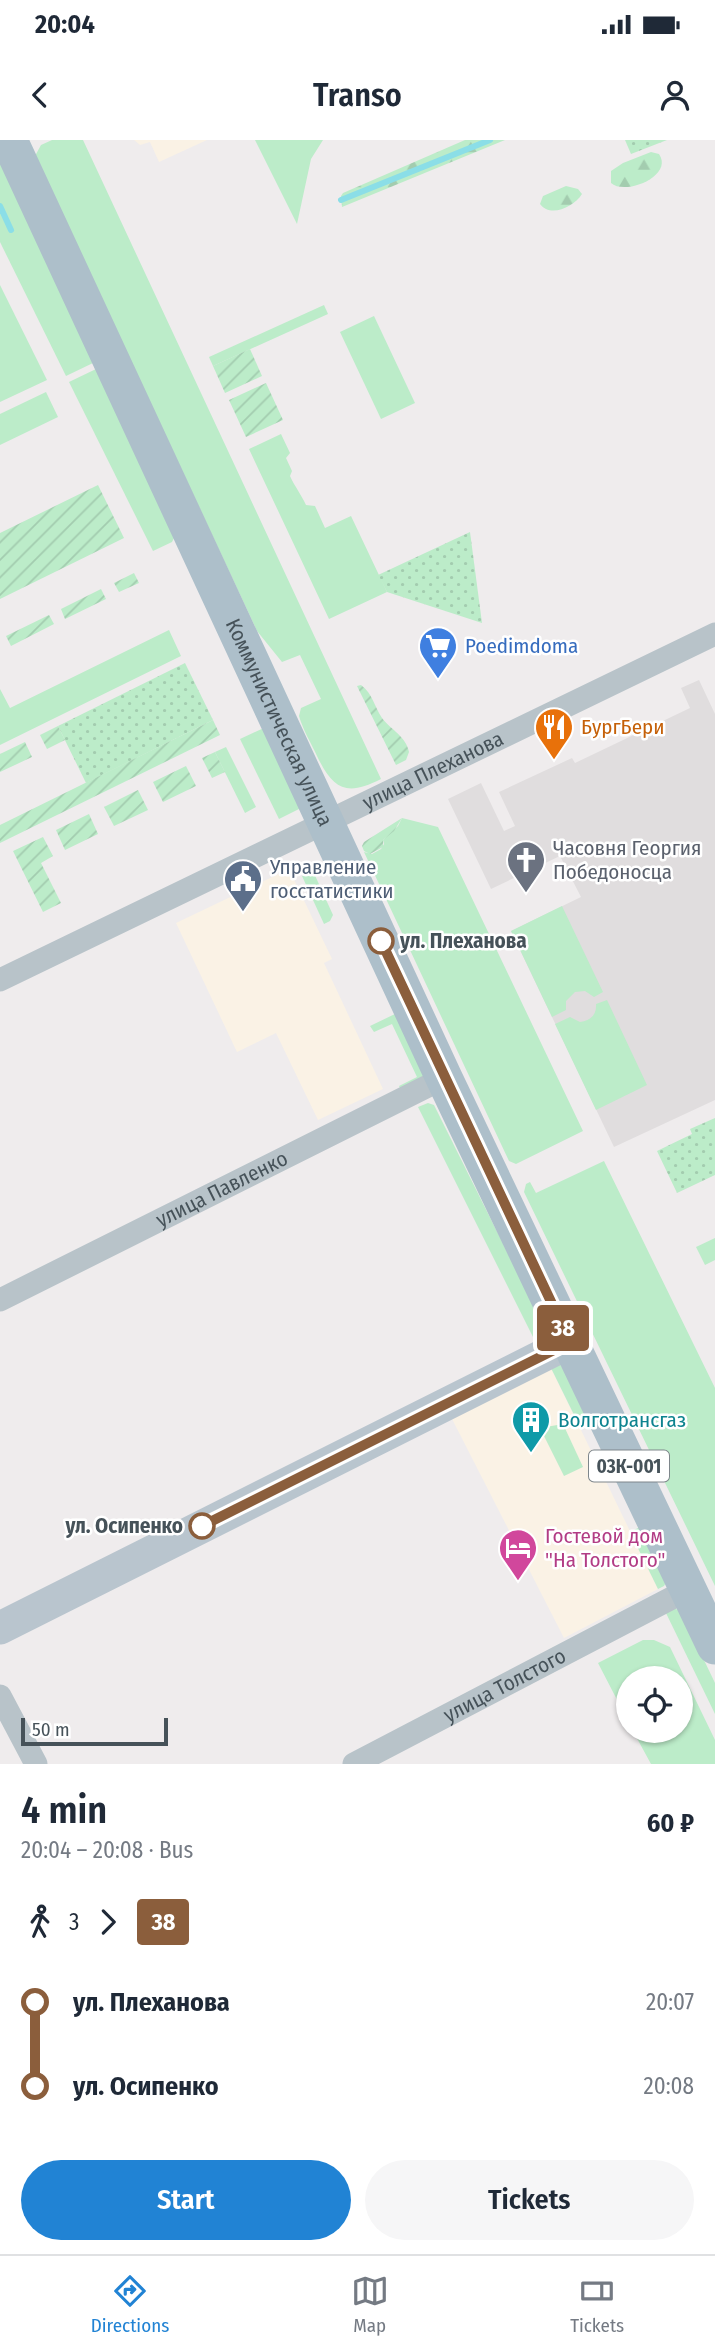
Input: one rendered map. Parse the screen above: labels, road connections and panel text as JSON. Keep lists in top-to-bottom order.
{
  "streets": {
    "main road": ["Коммунистическая улица", "03К-001"],
    "street": ["улица Плеханова", "улица Павленко", "улица Толстого"]
  },
  "crossings": [
    ["Коммунистическая улица", "улица Плеханова"],
    ["Коммунистическая улица", "улица Павленко"],
    ["Коммунистическая улица", "улица Толстого"]
  ],
  "places": {
    "supermarket": ["Poedimdoma"],
    "restaurant": ["БургБери"],
    "church": ["Часовня Георгия Победоносца"],
    "public building": ["Управление госстатистики"],
    "other": ["ул. Плеханова", "ул. Осипенко"],
    "building": ["Волготрансгаз"],
    "hotel": ["Гостевой дом \"На Толстого\""]
  },
  "lines": ["bus line 38"],
  "scale_bar": "50 m",
  "page": {
    "status": "20:04",
    "header": "Transo",
    "on_map": "38",
    "scale": "50 m",
    "heading": ["4 min", "20:04 – 20:08 · Bus", "60 ₽"],
    "legs": ["3", "38"],
    "list": [
      {
        "name": "ул. Плеханова",
        "value": "20:07"
      },
      {
        "name": "ул. Осипенко",
        "value": "20:08"
      }
    ],
    "buttons": ["Start", "Tickets"],
    "tabs": ["Directions", "Map", "Tickets"]
  }
}
